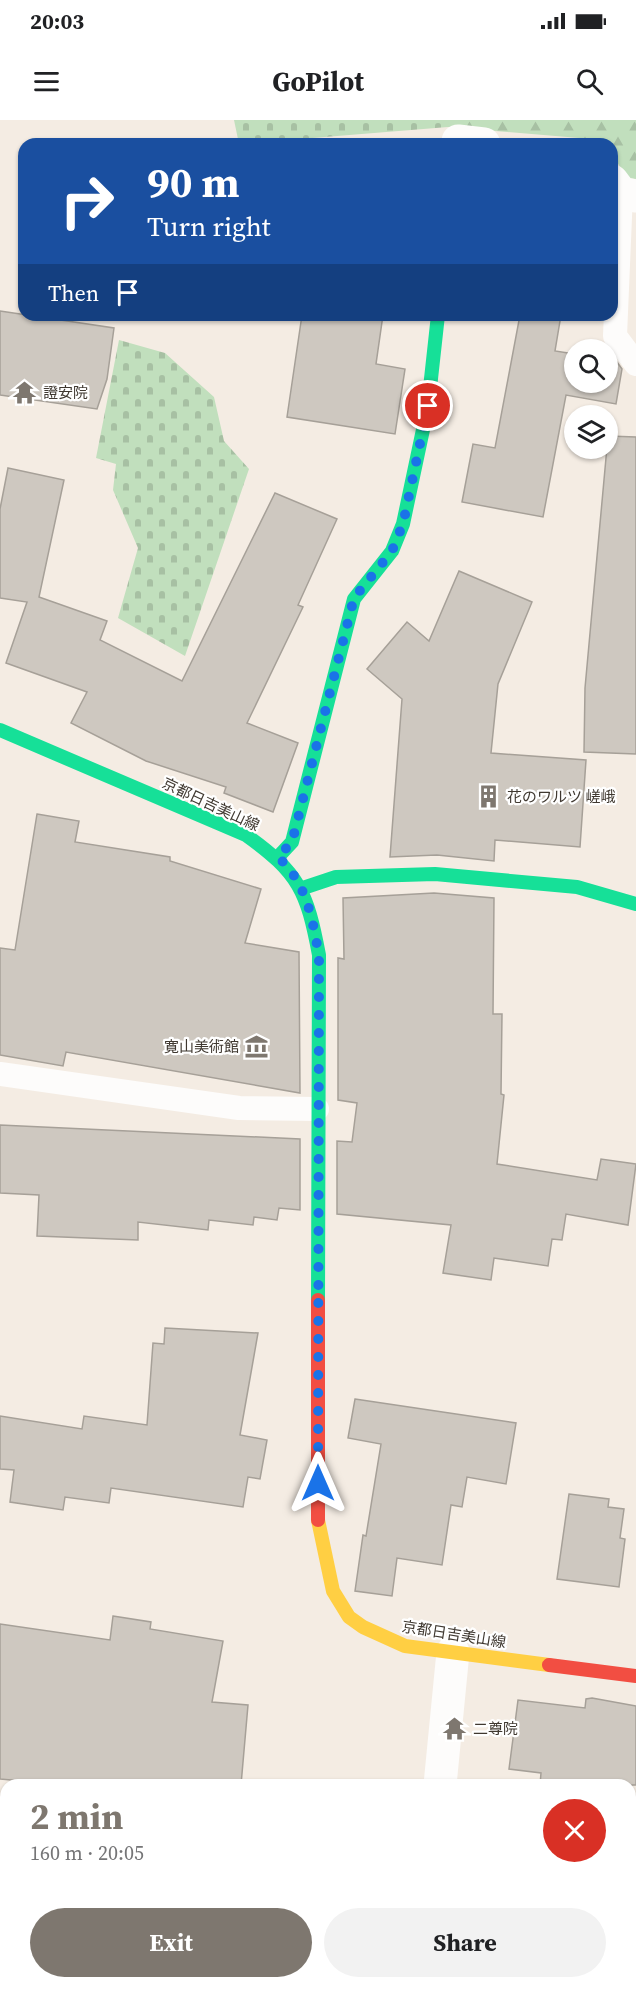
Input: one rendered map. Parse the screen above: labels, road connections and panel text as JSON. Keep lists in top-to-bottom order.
{
  "streets": {
    "main road": ["京都日吉美山線"]
  },
  "places": {
    "temple": ["證安院", "二尊院"],
    "building": ["花のワルツ 嵯峨"],
    "museum": ["寛山美術館"]
  },
  "page": {
    "status": "20:03",
    "header": "GoPilot",
    "turn": ["90 m", "Turn right"],
    "then": "Then",
    "heading": ["2 min", "160 m · 20:05"],
    "buttons": ["Exit", "Share"]
  }
}
